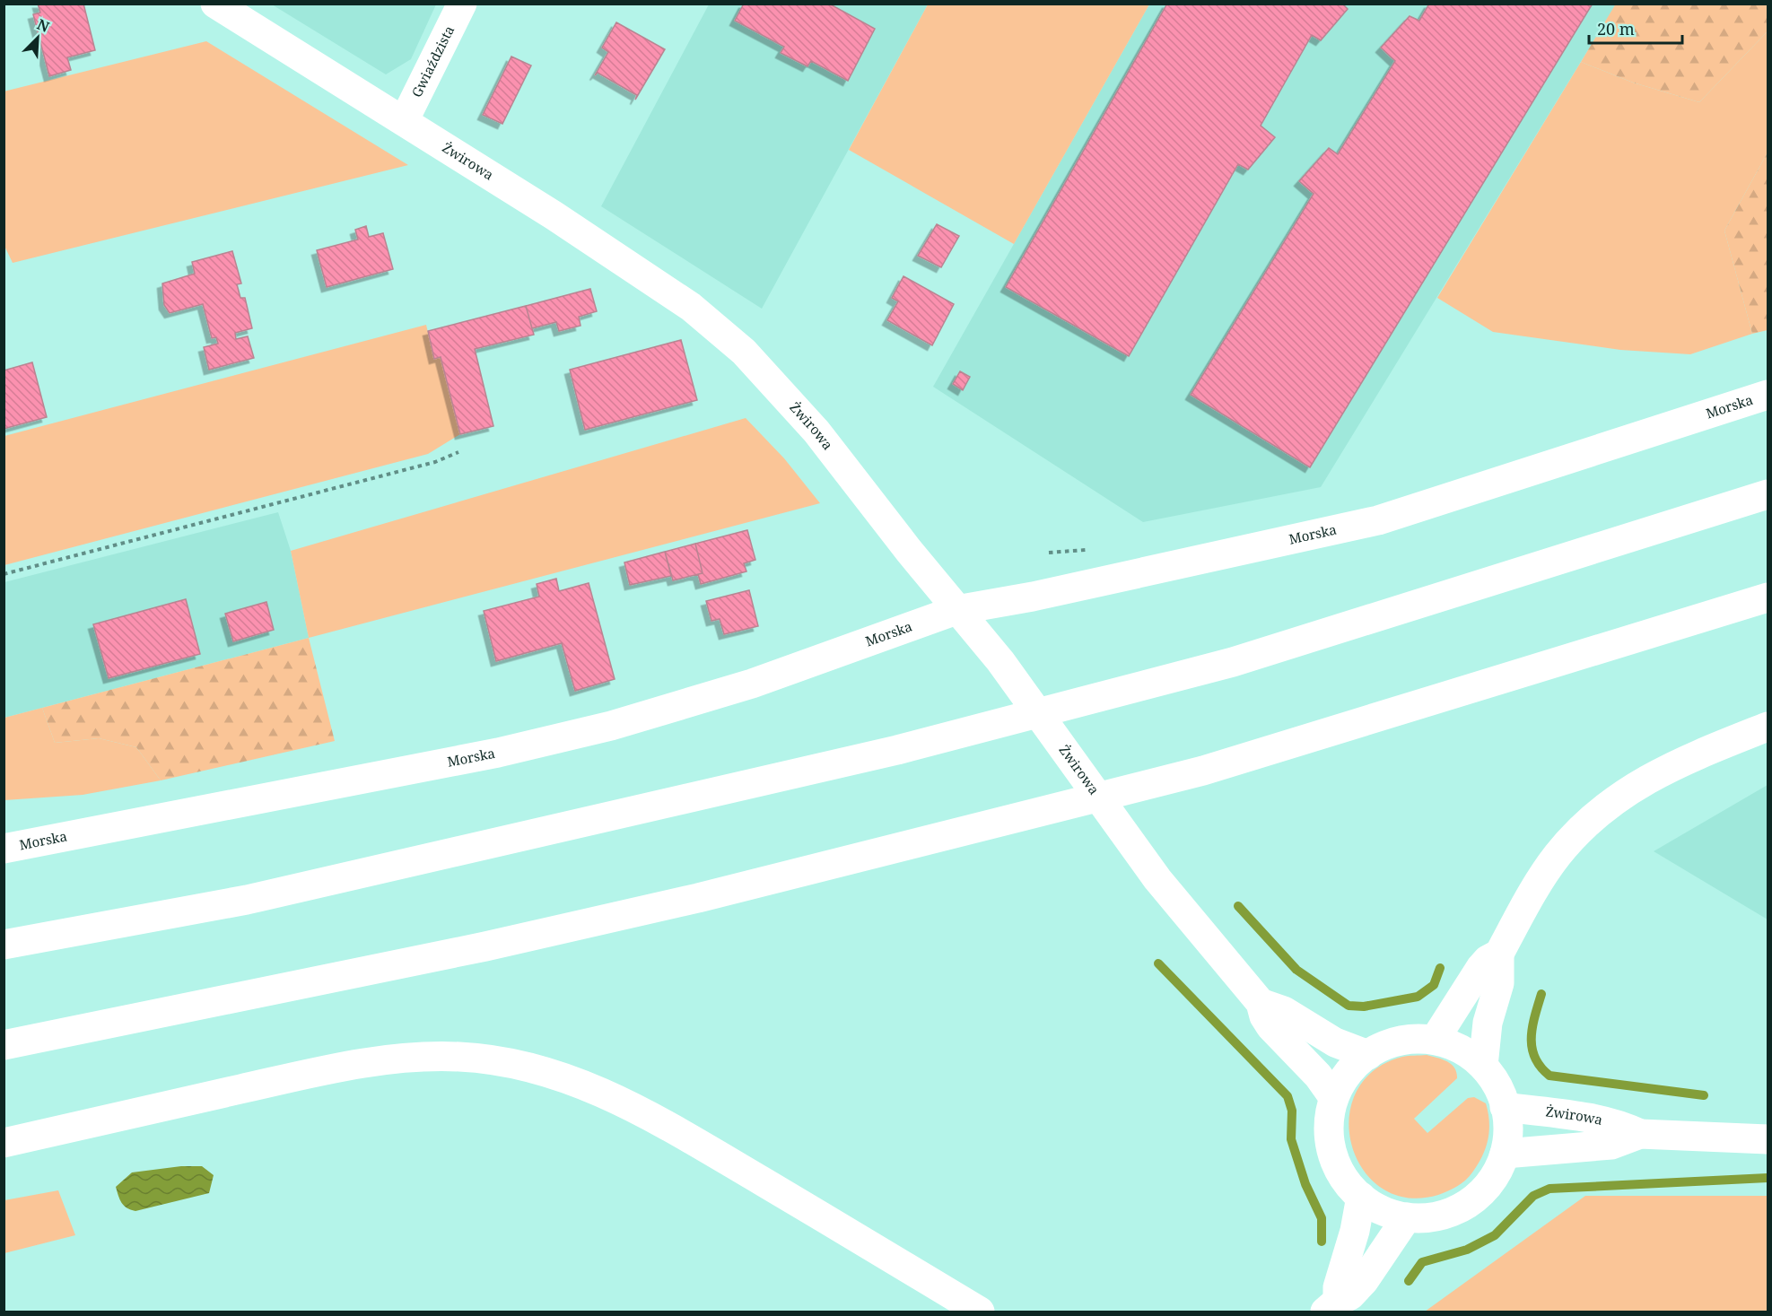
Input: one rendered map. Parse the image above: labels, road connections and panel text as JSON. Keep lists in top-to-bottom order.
{
  "streets": {
    "main road": ["Gwiaździsta", "Żwirowa", "Morska"]
  },
  "crossings": [
    ["Gwiaździsta", "Żwirowa"],
    ["Żwirowa", "Morska"]
  ],
  "scale_bar": "20 m",
  "north": "top right"
}
